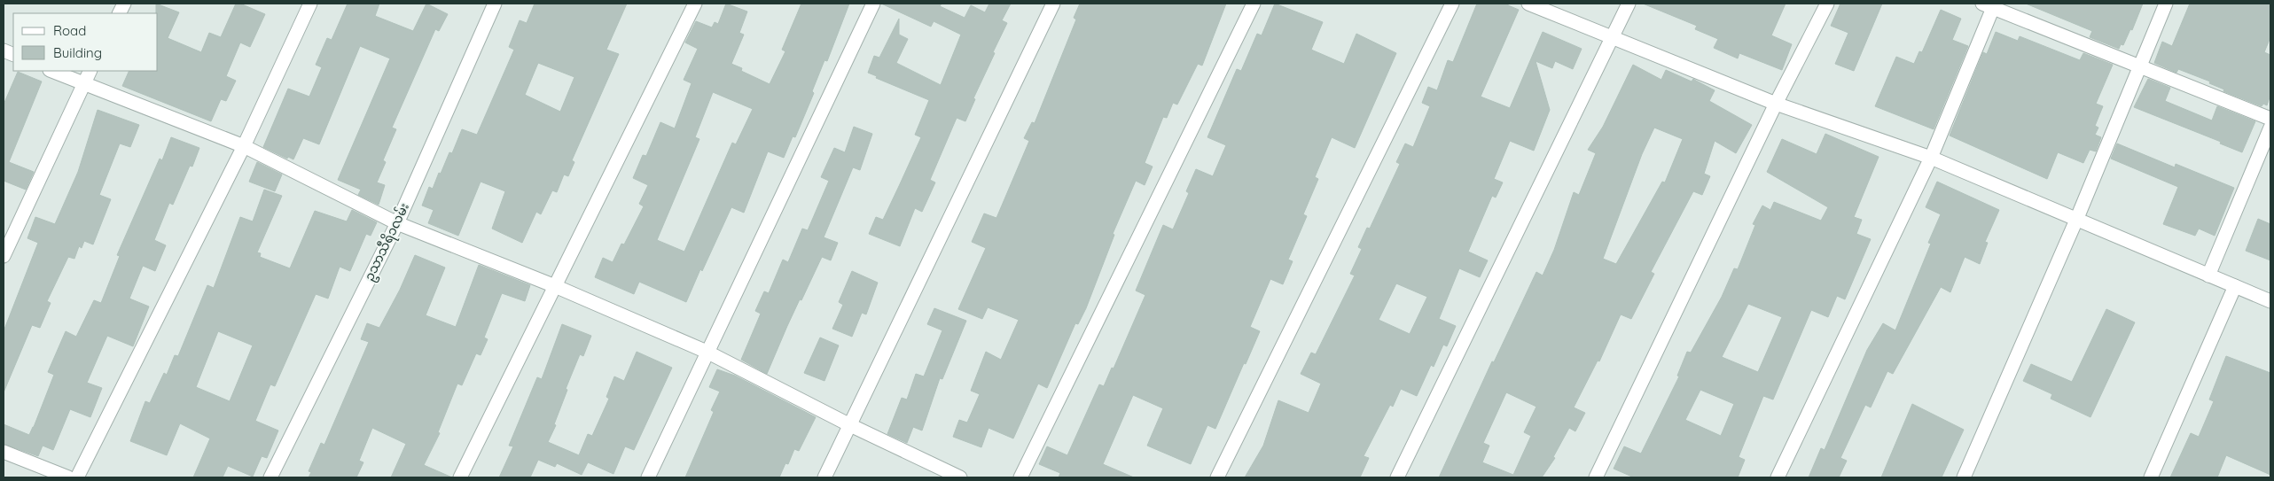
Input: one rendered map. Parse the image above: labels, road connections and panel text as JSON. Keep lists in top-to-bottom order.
{
  "streets": {
    "street": ["ဥသာသီရိ၁လမ်း"]
  },
  "legend": ["Road", "Building"]
}
